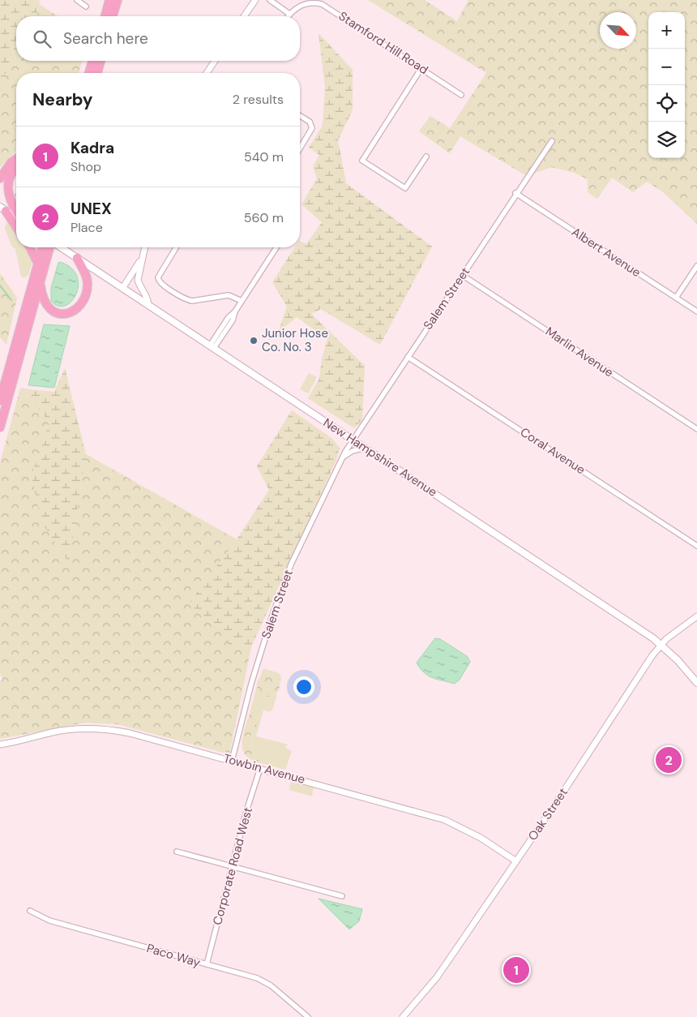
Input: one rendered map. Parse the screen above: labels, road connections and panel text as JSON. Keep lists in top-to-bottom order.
{
  "streets": {
    "main road": ["New Hampshire Avenue"],
    "street": [
      "Stamford Hill Road",
      "Albert Avenue",
      "Salem Street",
      "Marlin Avenue",
      "Coral Avenue",
      "Towbin Avenue",
      "Oak Street",
      "Corporate Road West",
      "Paco Way"
    ]
  },
  "crossings": [
    ["Albert Avenue", "Salem Street"],
    ["Salem Street", "Marlin Avenue"],
    ["Salem Street", "Coral Avenue"],
    ["Salem Street", "New Hampshire Avenue"],
    ["Salem Street", "Towbin Avenue"],
    ["New Hampshire Avenue", "Oak Street"],
    ["Towbin Avenue", "Oak Street"],
    ["Towbin Avenue", "Corporate Road West"],
    ["Corporate Road West", "Paco Way"]
  ],
  "places": ["Junior Hose Co. No. 3"],
  "north": "bottom right",
  "page": {
    "map_buttons": ["+", "−"],
    "search": "Search here",
    "heading": ["Nearby", "2 results"],
    "list": [
      {
        "mark": "1",
        "name": "Kadra",
        "note": "Shop",
        "value": "540 m"
      },
      {
        "mark": "2",
        "name": "UNEX",
        "note": "Place",
        "value": "560 m"
      }
    ],
    "pins": ["2", "1"]
  }
}
